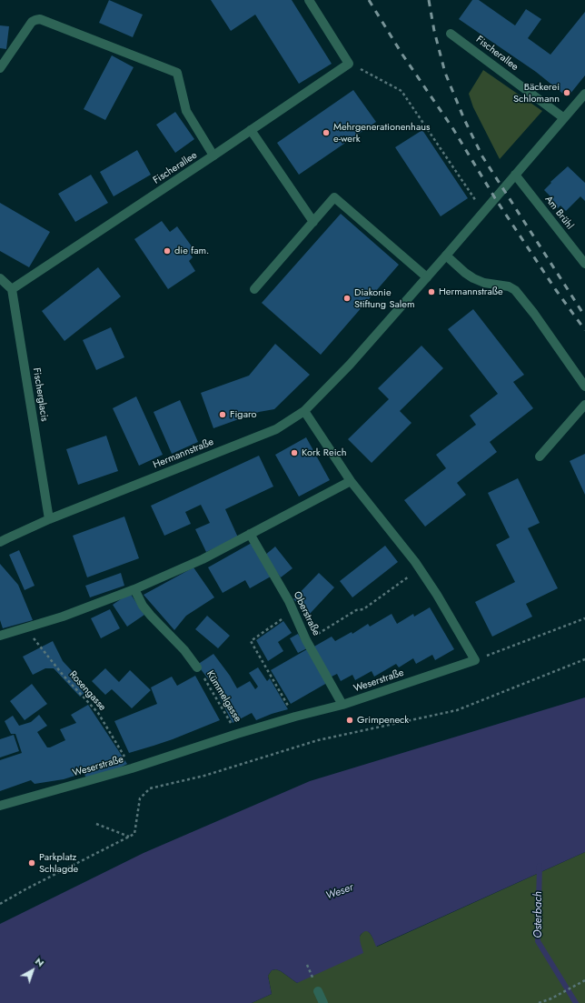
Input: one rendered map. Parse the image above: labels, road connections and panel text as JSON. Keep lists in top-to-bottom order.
{
  "streets": {
    "street": [
      "Fischerallee",
      "Am Brühl",
      "Fischerglacis",
      "Hermannstraße",
      "Oberstraße",
      "Weserstraße"
    ],
    "path": ["Rosengasse", "Kümmelgasse"]
  },
  "crossings": [
    ["Fischerallee", "Fischerglacis"],
    ["Fischerallee", "Hermannstraße"],
    ["Am Brühl", "Hermannstraße"],
    ["Fischerglacis", "Hermannstraße"],
    ["Oberstraße", "Weserstraße"],
    ["Weserstraße", "Rosengasse"],
    ["Weserstraße", "Kümmelgasse"]
  ],
  "water": ["Weser", "Osterbach"],
  "places": [
    "Bäckerei Schlomann",
    "Mehrgenerationenhaus e-werk",
    "die fam.",
    "Hermannstraße",
    "Diakonie Stiftung Salem",
    "Figaro",
    "Kork Reich",
    "Grimpeneck",
    "Parkplatz Schlagde"
  ],
  "north": "top right"
}
